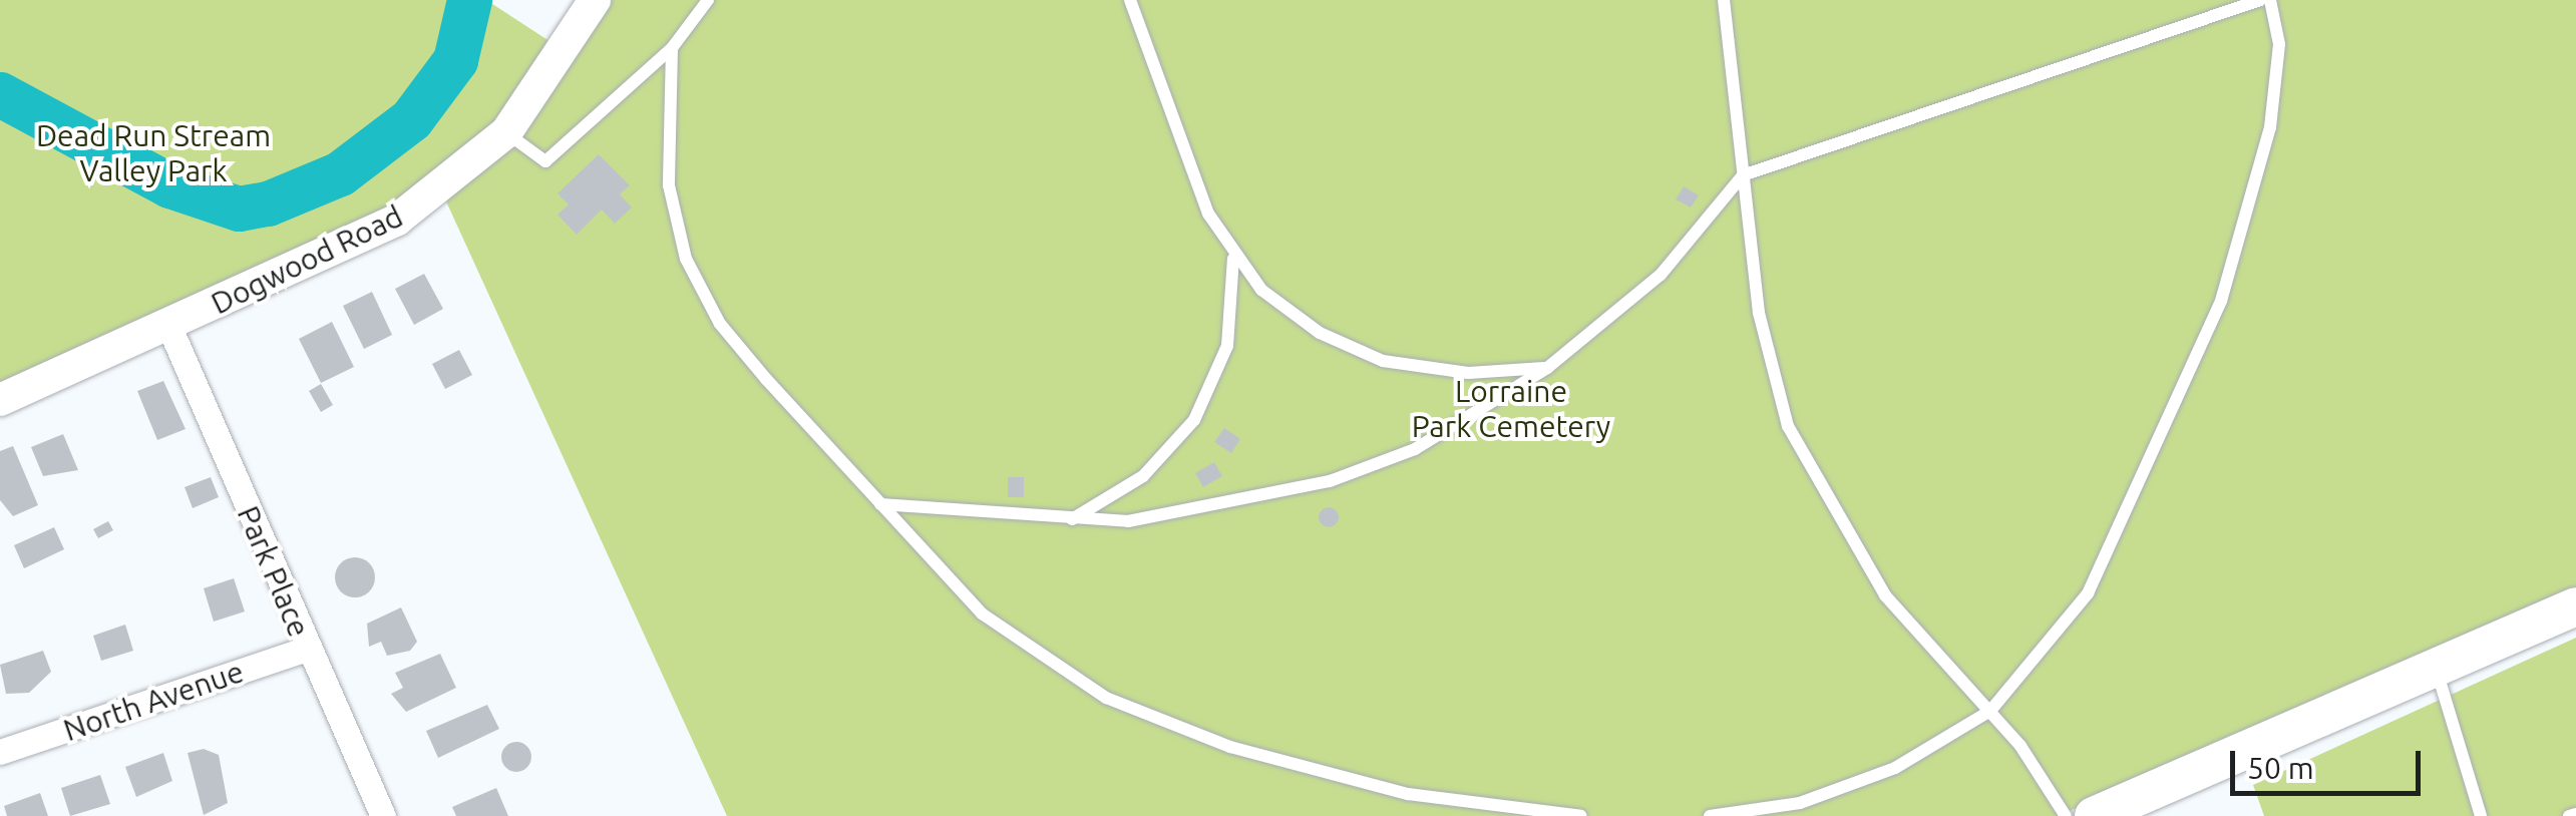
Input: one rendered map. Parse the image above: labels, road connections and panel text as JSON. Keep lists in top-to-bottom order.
{
  "streets": {
    "street": ["Dogwood Road", "Park Place", "North Avenue"]
  },
  "crossings": [
    ["Dogwood Road", "Park Place"],
    ["Park Place", "North Avenue"]
  ],
  "parks": ["Dead Run Stream Valley Park", "Lorraine Park Cemetery"],
  "scale_bar": "50 m"
}
